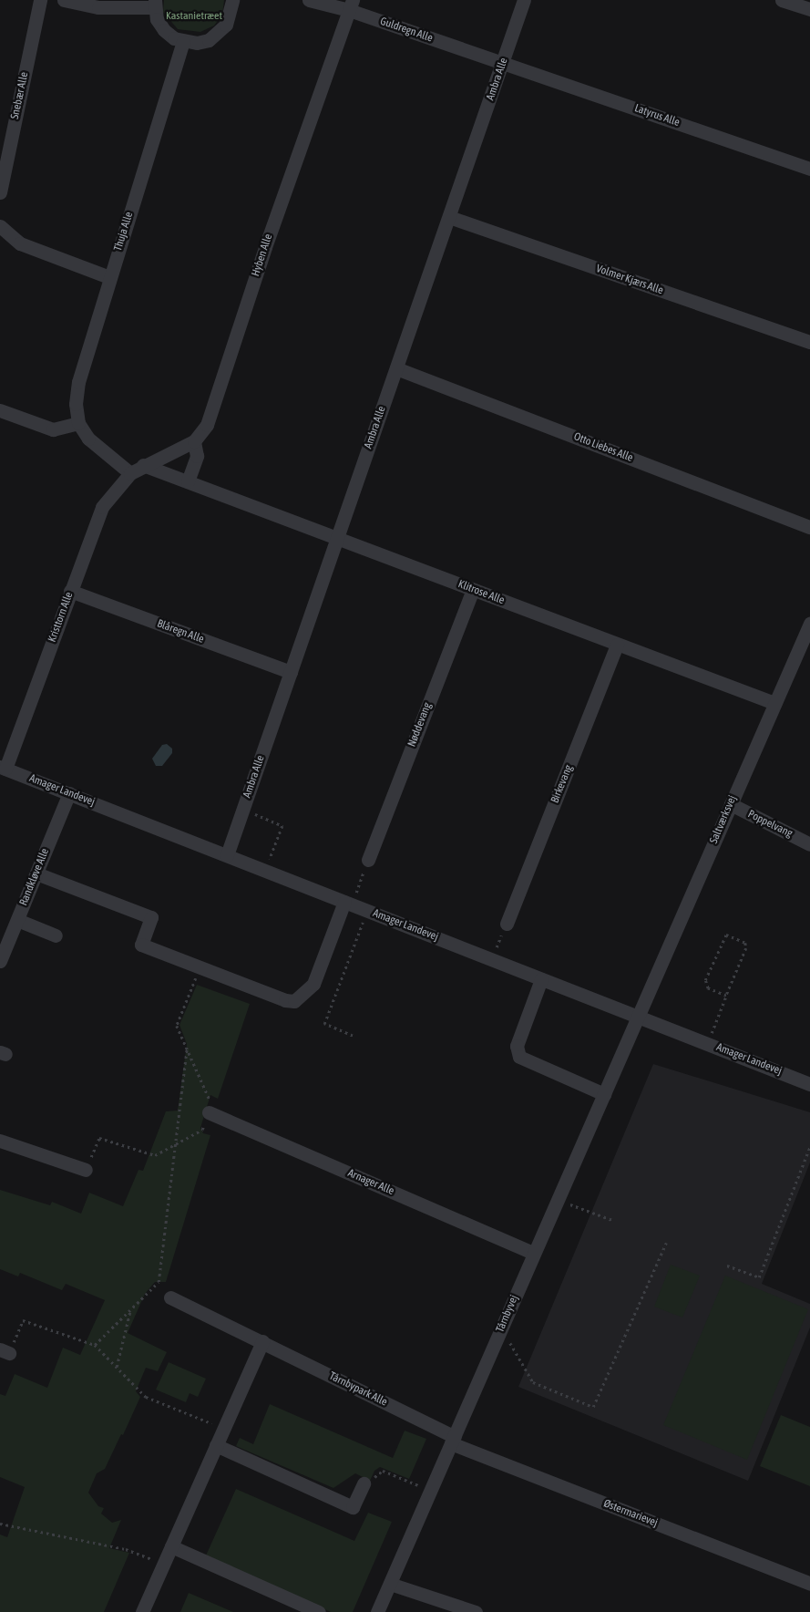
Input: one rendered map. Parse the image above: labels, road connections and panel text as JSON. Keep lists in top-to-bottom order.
{
  "streets": {
    "street": [
      "Guldregn Alle",
      "Ambra Alle",
      "Snebær Alle",
      "Latyrus Alle",
      "Thuja Alle",
      "Hyben Alle",
      "Volmer Kjærs Alle",
      "Otto Liebes Alle",
      "Klitrose Alle",
      "Kristtorn Alle",
      "Blåregn Alle",
      "Nøddevang",
      "Birkevang",
      "Amager Landevej",
      "Saltværksvej",
      "Poppelvang",
      "Randkløve Alle",
      "Arnager Alle",
      "Tårnbyvej",
      "Tårnbypark Alle",
      "Østermarievej"
    ]
  },
  "crossings": [
    ["Guldregn Alle", "Ambra Alle"],
    ["Guldregn Alle", "Latyrus Alle"],
    ["Guldregn Alle", "Hyben Alle"],
    ["Ambra Alle", "Latyrus Alle"],
    ["Ambra Alle", "Volmer Kjærs Alle"],
    ["Ambra Alle", "Otto Liebes Alle"],
    ["Ambra Alle", "Klitrose Alle"],
    ["Ambra Alle", "Blåregn Alle"],
    ["Ambra Alle", "Amager Landevej"],
    ["Klitrose Alle", "Nøddevang"],
    ["Klitrose Alle", "Birkevang"],
    ["Klitrose Alle", "Saltværksvej"],
    ["Kristtorn Alle", "Blåregn Alle"],
    ["Kristtorn Alle", "Amager Landevej"],
    ["Amager Landevej", "Saltværksvej"],
    ["Amager Landevej", "Randkløve Alle"],
    ["Amager Landevej", "Tårnbyvej"],
    ["Saltværksvej", "Poppelvang"],
    ["Saltværksvej", "Tårnbyvej"],
    ["Arnager Alle", "Tårnbyvej"],
    ["Tårnbyvej", "Tårnbypark Alle"],
    ["Tårnbyvej", "Østermarievej"],
    ["Tårnbypark Alle", "Østermarievej"]
  ],
  "parks": ["Kastanietræet"]
}
